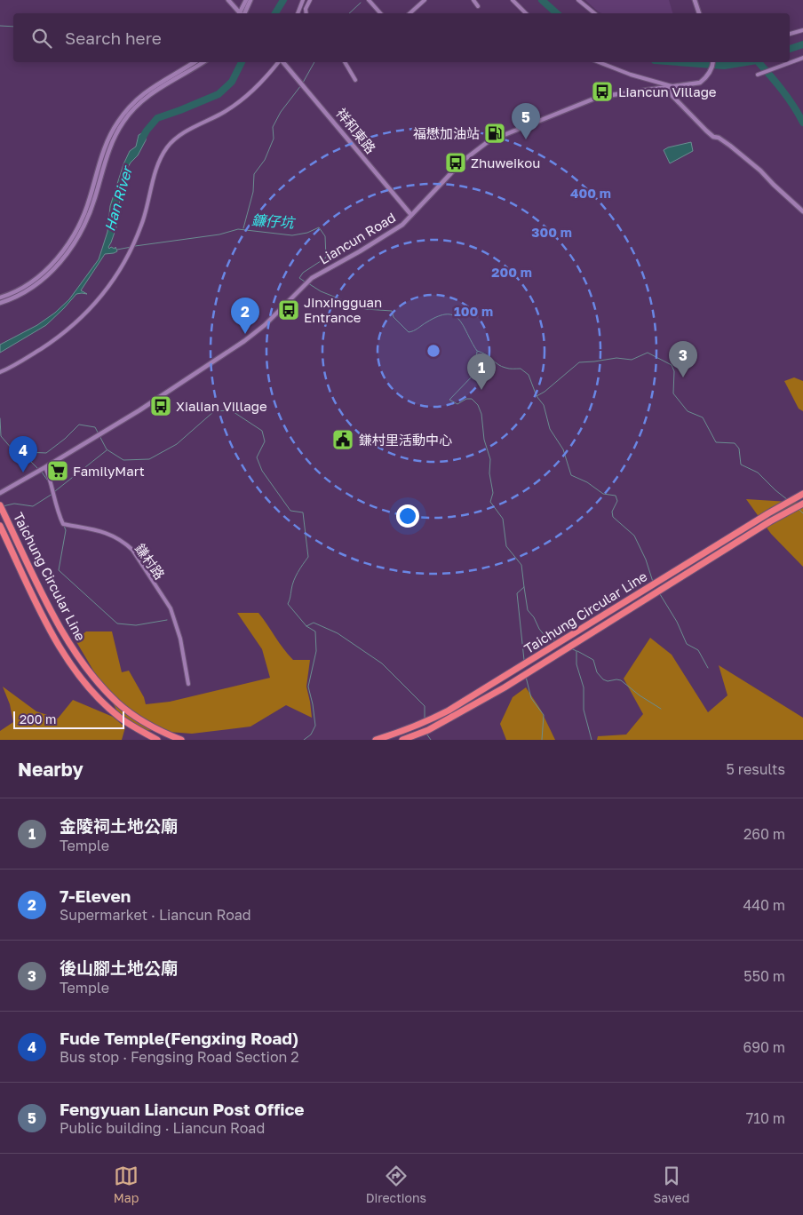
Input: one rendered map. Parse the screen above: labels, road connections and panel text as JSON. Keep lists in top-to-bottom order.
{
  "streets": {
    "highway": ["Taichung Circular Line"],
    "street": ["祥和東路", "Liancun Road", "鎌村路"]
  },
  "crossings": [
    ["祥和東路", "Liancun Road"],
    ["Liancun Road", "鎌村路"]
  ],
  "water": ["Han River", "鐮仔坑"],
  "places": {
    "bus stop": [
      "Liancun Village",
      "Zhuweikou",
      "Jinxingguan Entrance",
      "Xialian Village"
    ],
    "fuel station": ["福懋加油站"],
    "public building": ["鎌村里活動中心"],
    "supermarket": ["FamilyMart"]
  },
  "scale_bar": "200 m",
  "page": {
    "search": "Search here",
    "pins": [
      "5",
      "2",
      "3",
      "1",
      "4"
    ],
    "scale": "200 m",
    "heading": ["Nearby", "5 results"],
    "list": [
      {
        "mark": "1",
        "name": "金陵祠土地公廟",
        "note": "Temple",
        "value": "260 m"
      },
      {
        "mark": "2",
        "name": "7-Eleven",
        "note": "Supermarket · Liancun Road",
        "value": "440 m"
      },
      {
        "mark": "3",
        "name": "後山腳土地公廟",
        "note": "Temple",
        "value": "550 m"
      },
      {
        "mark": "4",
        "name": "Fude Temple(Fengxing Road)",
        "note": "Bus stop · Fengsing Road Section 2",
        "value": "690 m"
      },
      {
        "mark": "5",
        "name": "Fengyuan Liancun Post Office",
        "note": "Public building · Liancun Road",
        "value": "710 m"
      }
    ],
    "nav": ["Map", "Directions", "Saved"]
  },
  "rings": [
    "400 m",
    "300 m",
    "200 m",
    "100 m"
  ]
}
